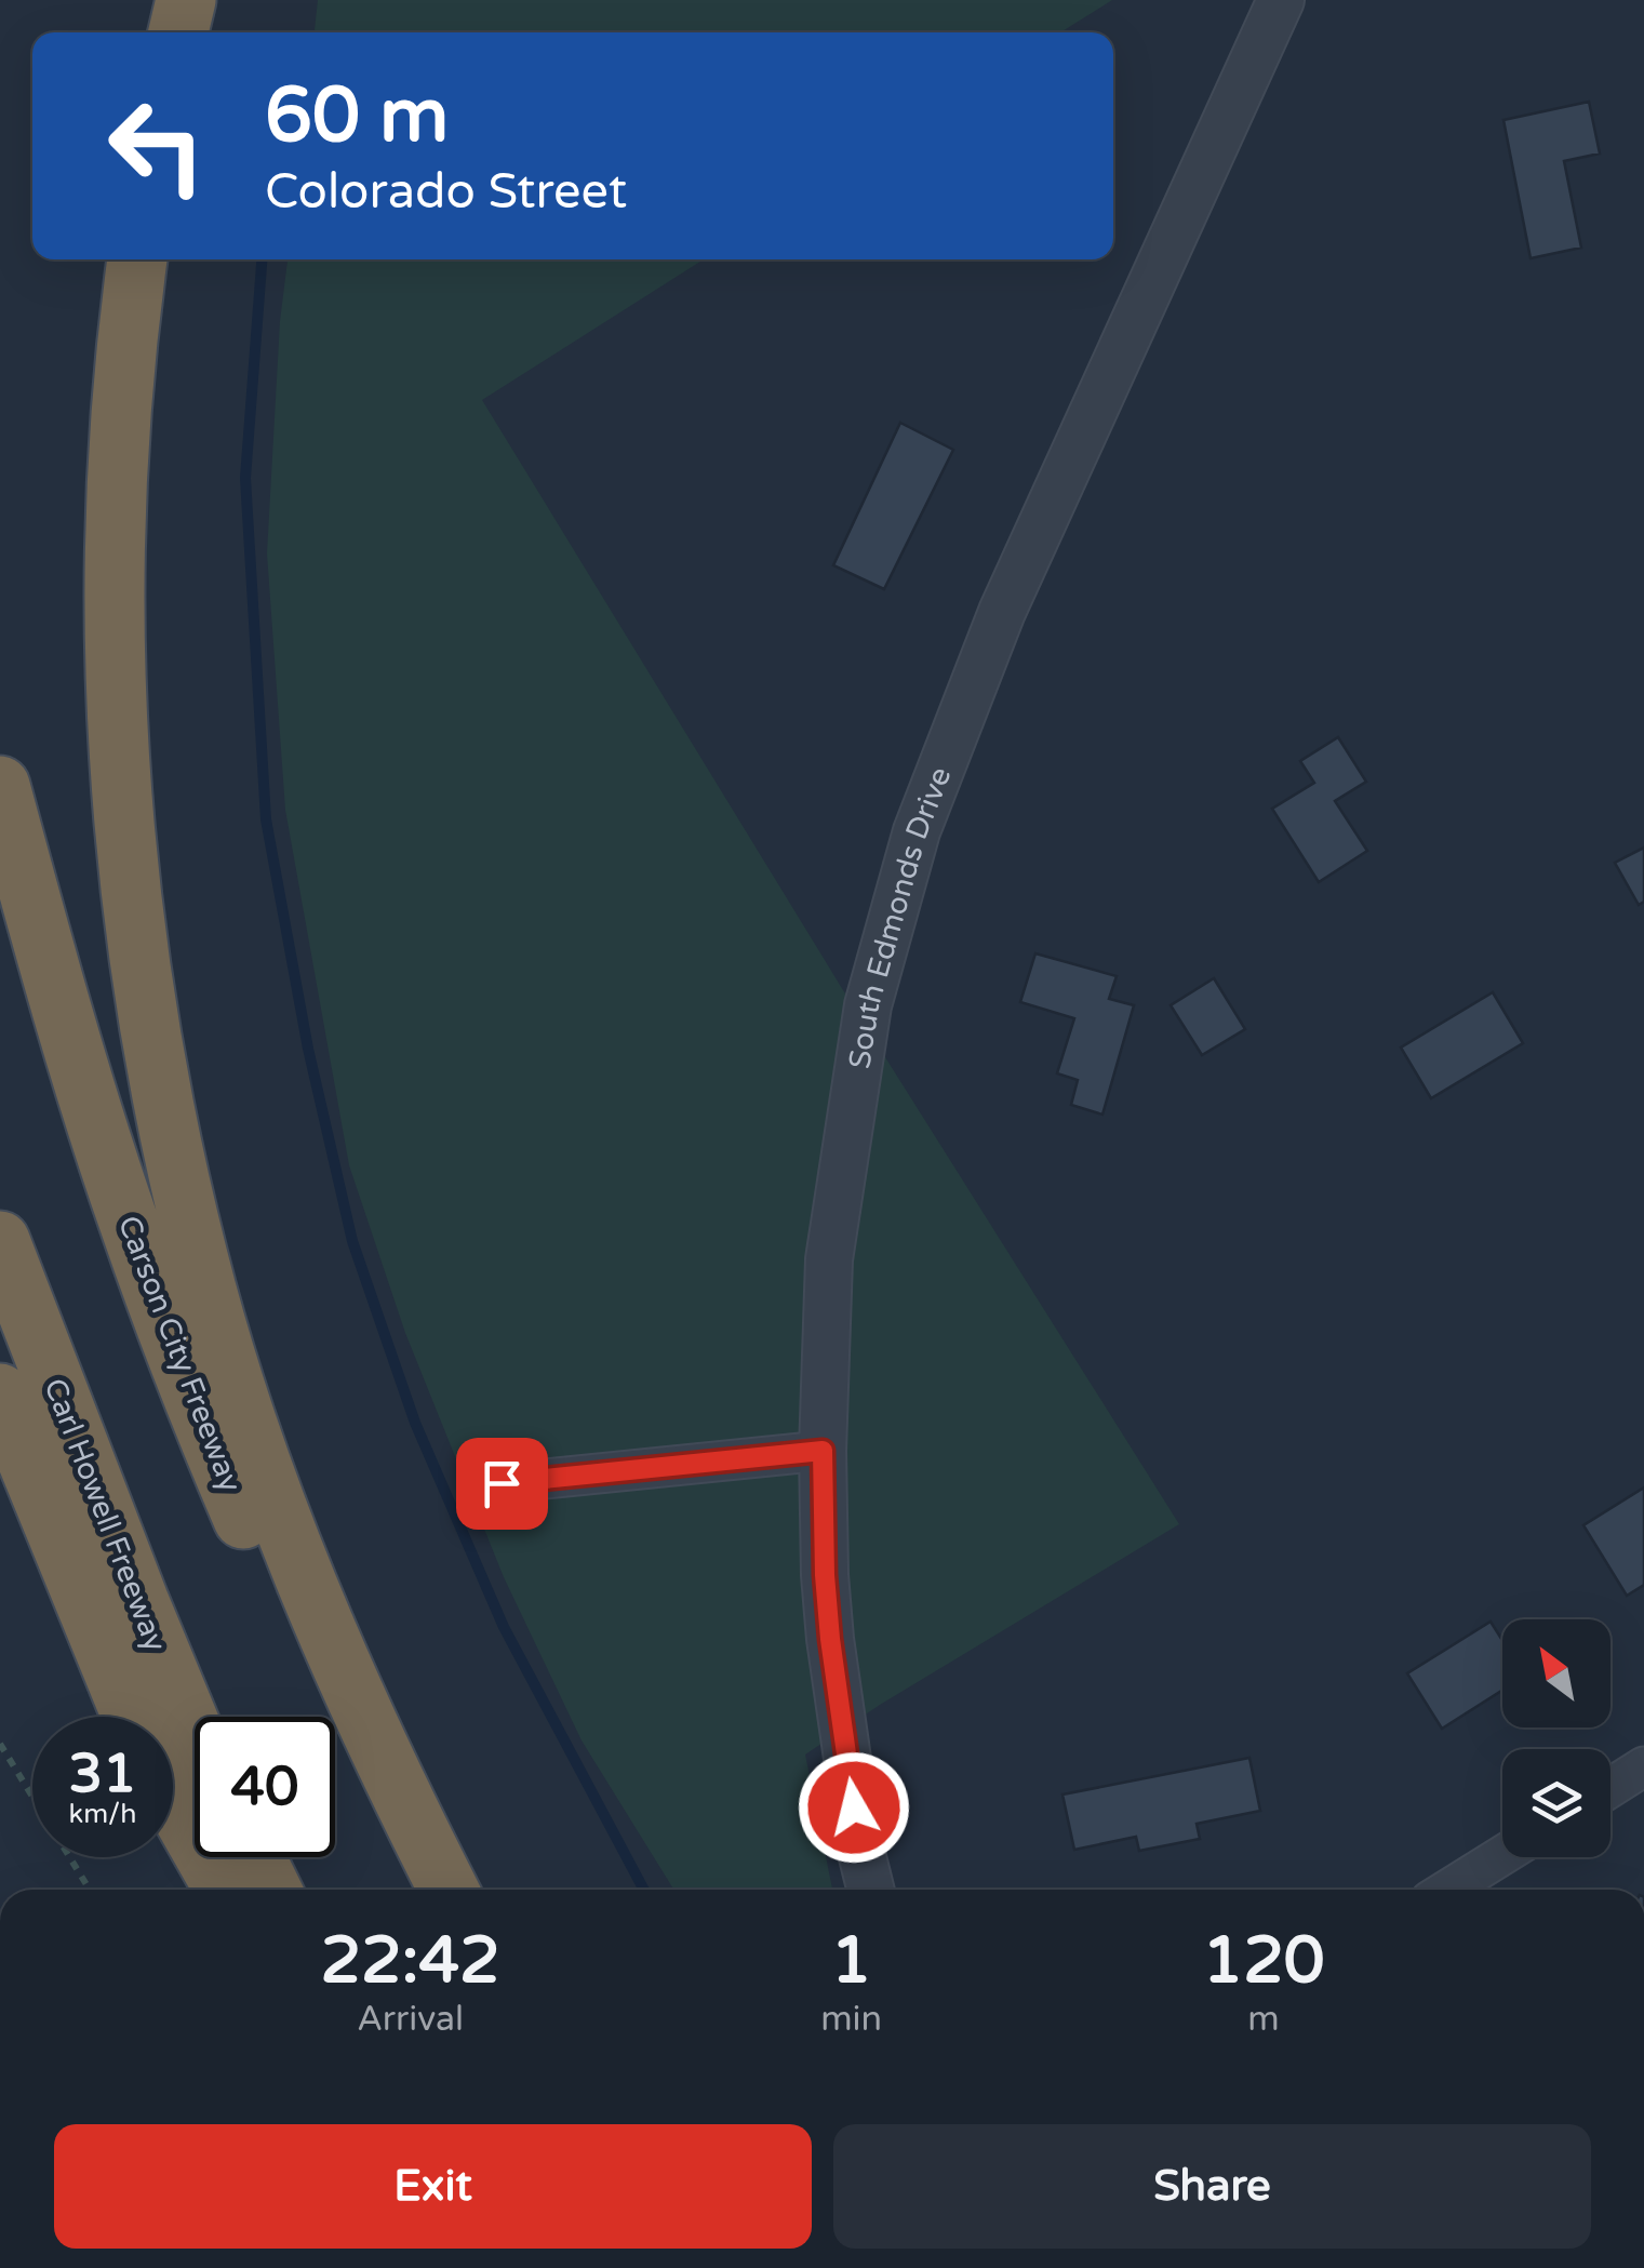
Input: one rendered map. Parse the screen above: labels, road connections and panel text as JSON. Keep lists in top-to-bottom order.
{
  "streets": {
    "highway": ["Carson City Freeway", "Carl Howell Freeway"],
    "street": ["South Edmonds Drive"]
  },
  "north": "top left",
  "page": {
    "turn": ["60 m", "Colorado Street"],
    "speed": "31 km/h",
    "limit": "40",
    "eta": [
      "22:42",
      "Arrival",
      "1",
      "min",
      "120",
      "m"
    ],
    "buttons": ["Exit", "Share"]
  }
}
